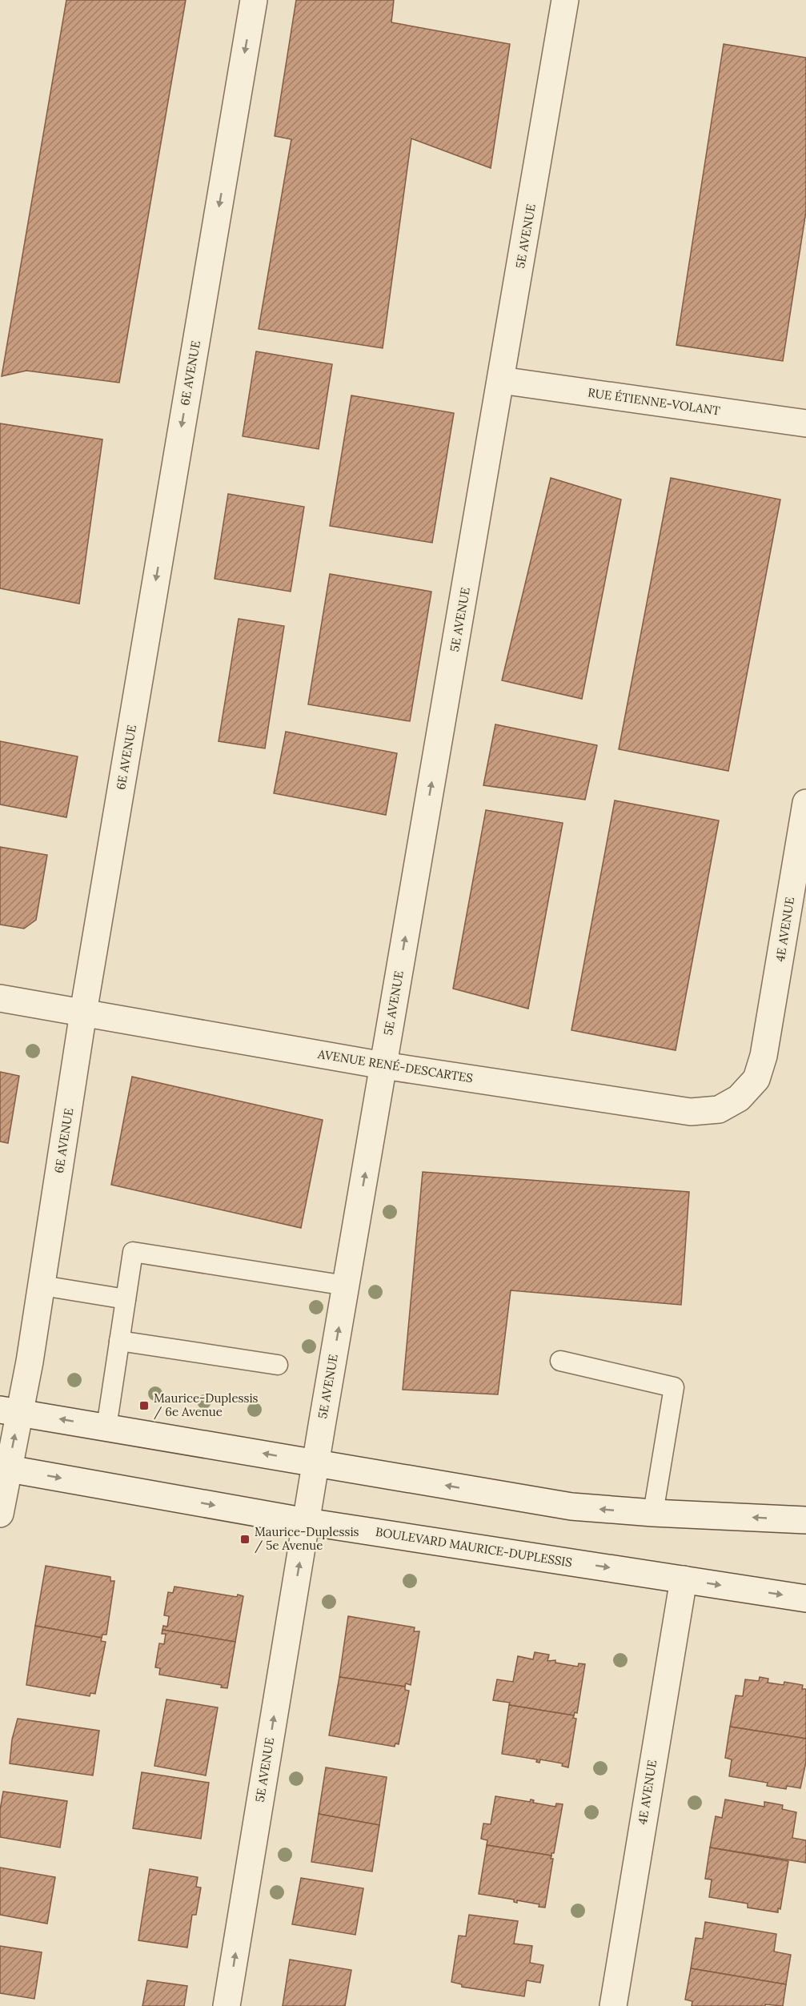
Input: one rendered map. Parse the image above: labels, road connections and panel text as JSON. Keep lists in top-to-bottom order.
{
  "streets": {
    "street": [
      "5E AVENUE",
      "6E AVENUE",
      "RUE ÉTIENNE-VOLANT",
      "4E AVENUE",
      "AVENUE RENÉ-DESCARTES",
      "BOULEVARD MAURICE-DUPLESSIS"
    ]
  },
  "crossings": [
    ["5E AVENUE", "RUE ÉTIENNE-VOLANT"],
    ["5E AVENUE", "AVENUE RENÉ-DESCARTES"],
    ["5E AVENUE", "BOULEVARD MAURICE-DUPLESSIS"],
    ["6E AVENUE", "AVENUE RENÉ-DESCARTES"],
    ["6E AVENUE", "BOULEVARD MAURICE-DUPLESSIS"],
    ["4E AVENUE", "AVENUE RENÉ-DESCARTES"],
    ["4E AVENUE", "BOULEVARD MAURICE-DUPLESSIS"]
  ],
  "one_way": ["5E AVENUE", "6E AVENUE"],
  "places": {
    "transit": ["Maurice-Duplessis / 6e Avenue", "Maurice-Duplessis / 5e Avenue"]
  }
}
